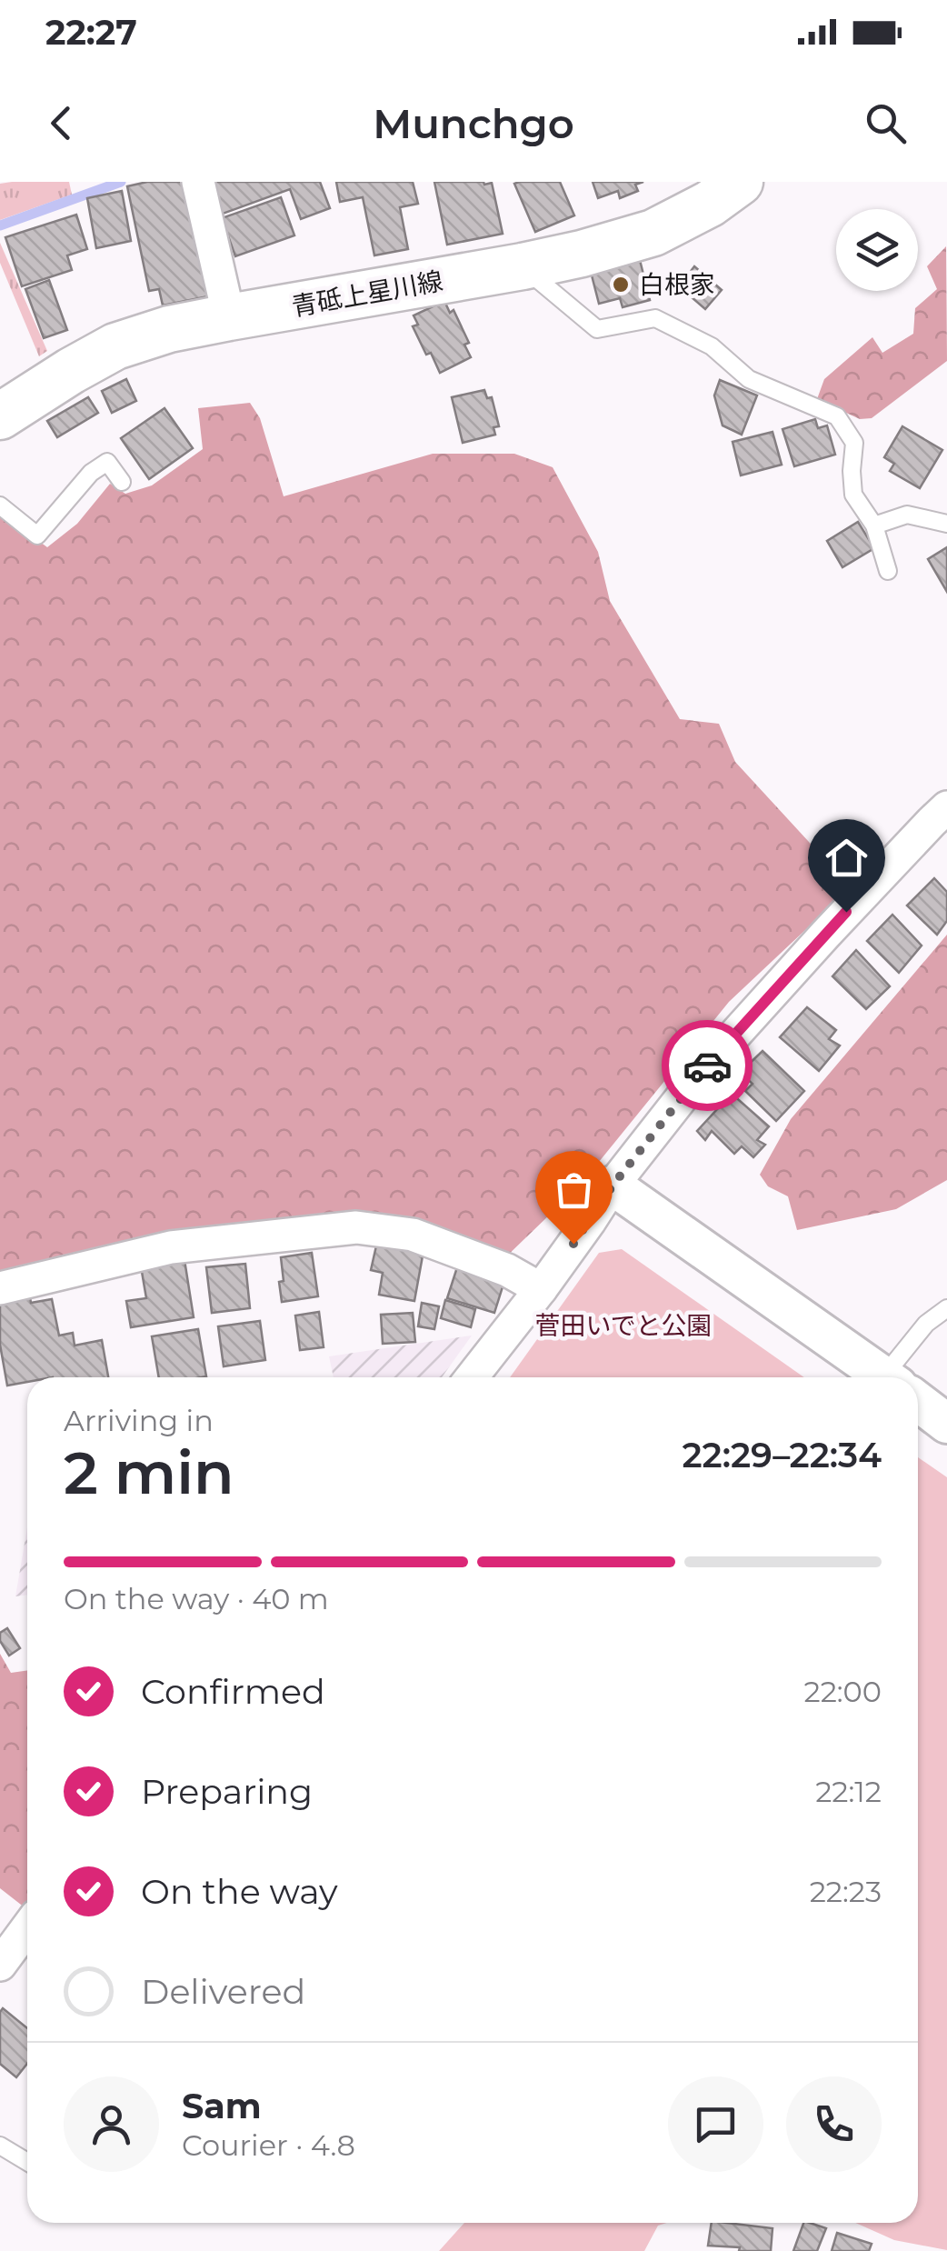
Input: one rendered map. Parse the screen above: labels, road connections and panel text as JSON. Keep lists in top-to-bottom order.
{
  "streets": {
    "main road": ["青砥上星川線"]
  },
  "parks": ["菅田いでと公園"],
  "places": ["白根家"],
  "page": {
    "status": "22:27",
    "header": "Munchgo",
    "heading": ["2 min", "Arriving in", "22:29–22:34"],
    "panel": ["Sam", "Courier · 4.8"],
    "bar": "On the way · 40 m",
    "list": [
      ["Confirmed", "22:00"],
      ["Preparing", "22:12"],
      ["On the way", "22:23"],
      "Delivered"
    ]
  }
}
